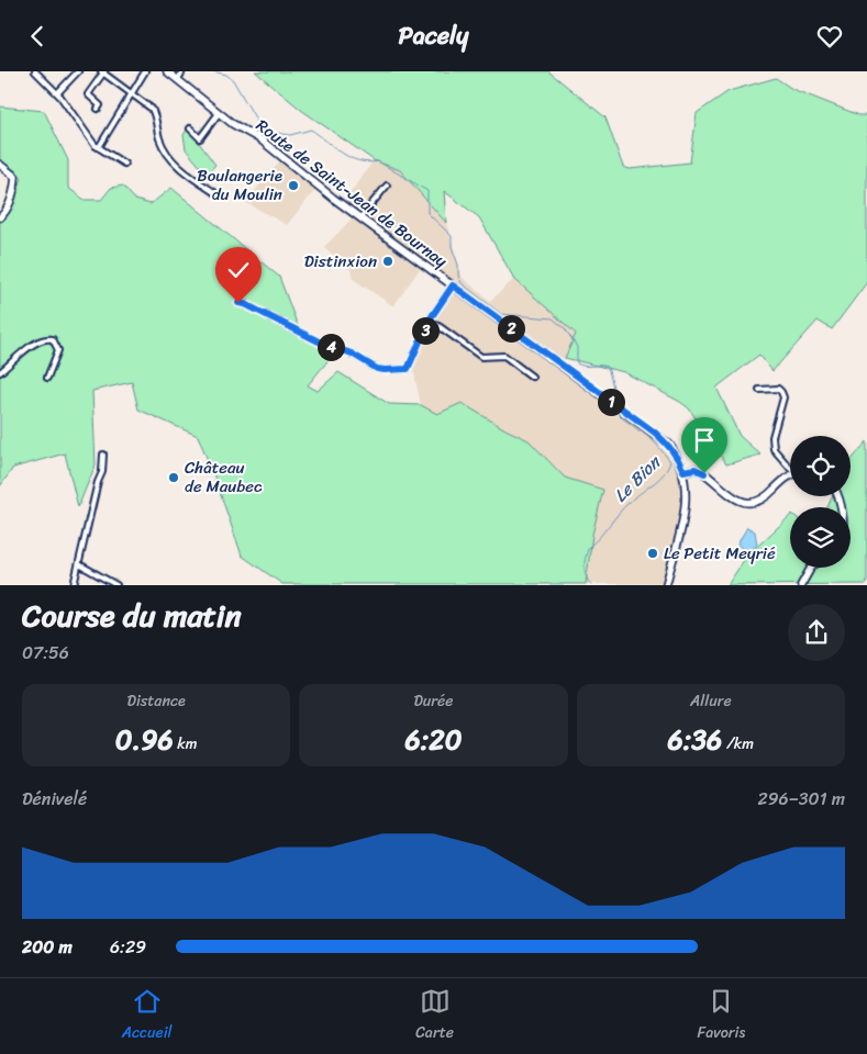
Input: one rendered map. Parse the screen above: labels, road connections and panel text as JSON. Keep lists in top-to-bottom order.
{
  "streets": {
    "main road": ["Route de Saint-Jean de Bournay"]
  },
  "water": ["Le Bion"],
  "places": [
    "Boulangerie du Moulin",
    "Distinxion",
    "Château de Maubec",
    "Le Petit Meyrié"
  ],
  "page": {
    "header": "Pacely",
    "pins": [
      "2",
      "3",
      "4",
      "1"
    ],
    "heading": ["Course du matin", "07:56"],
    "stats": [
      ["Distance", "0.96 km"],
      ["Durée", "6:20"],
      ["Allure", "6:36 /km"]
    ],
    "chart": ["Dénivelé", "296–301 m"],
    "list": [
      {
        "name": "200 m",
        "note": "6:29"
      }
    ],
    "tabs": ["Accueil", "Carte", "Favoris"]
  }
}
